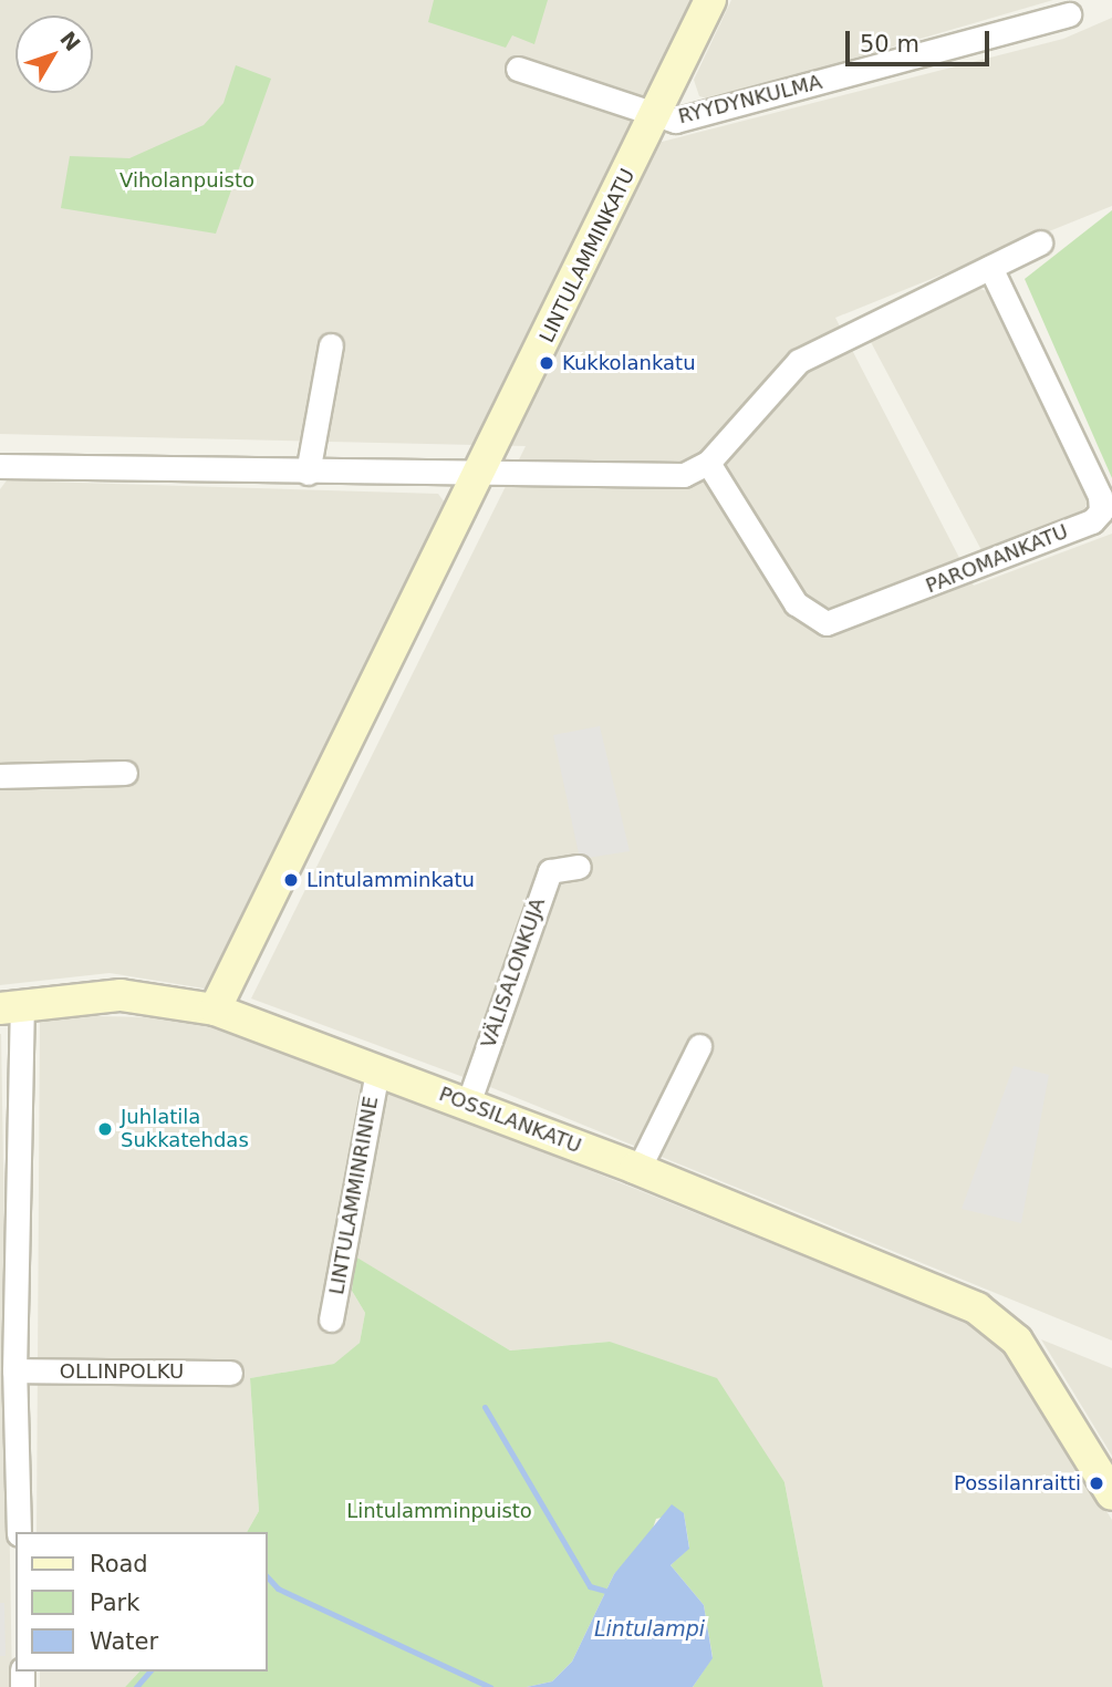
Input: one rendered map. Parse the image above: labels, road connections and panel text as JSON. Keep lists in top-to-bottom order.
{
  "streets": {
    "street": [
      "RYYDYNKULMA",
      "LINTULAMMINKATU",
      "PAROMANKATU",
      "VÄLISALONKUJA",
      "POSSILANKATU",
      "LINTULAMMINRINNE",
      "OLLINPOLKU"
    ]
  },
  "crossings": [
    ["RYYDYNKULMA", "LINTULAMMINKATU"],
    ["LINTULAMMINKATU", "POSSILANKATU"],
    ["VÄLISALONKUJA", "POSSILANKATU"],
    ["POSSILANKATU", "LINTULAMMINRINNE"]
  ],
  "water": ["Lintulampi"],
  "parks": ["Viholanpuisto", "Lintulamminpuisto"],
  "places": [
    "Kukkolankatu",
    "Lintulamminkatu",
    "Juhlatila Sukkatehdas",
    "Possilanraitti"
  ],
  "legend": ["Road", "Park", "Water"],
  "scale_bar": "50 m",
  "north": "top right"
}
